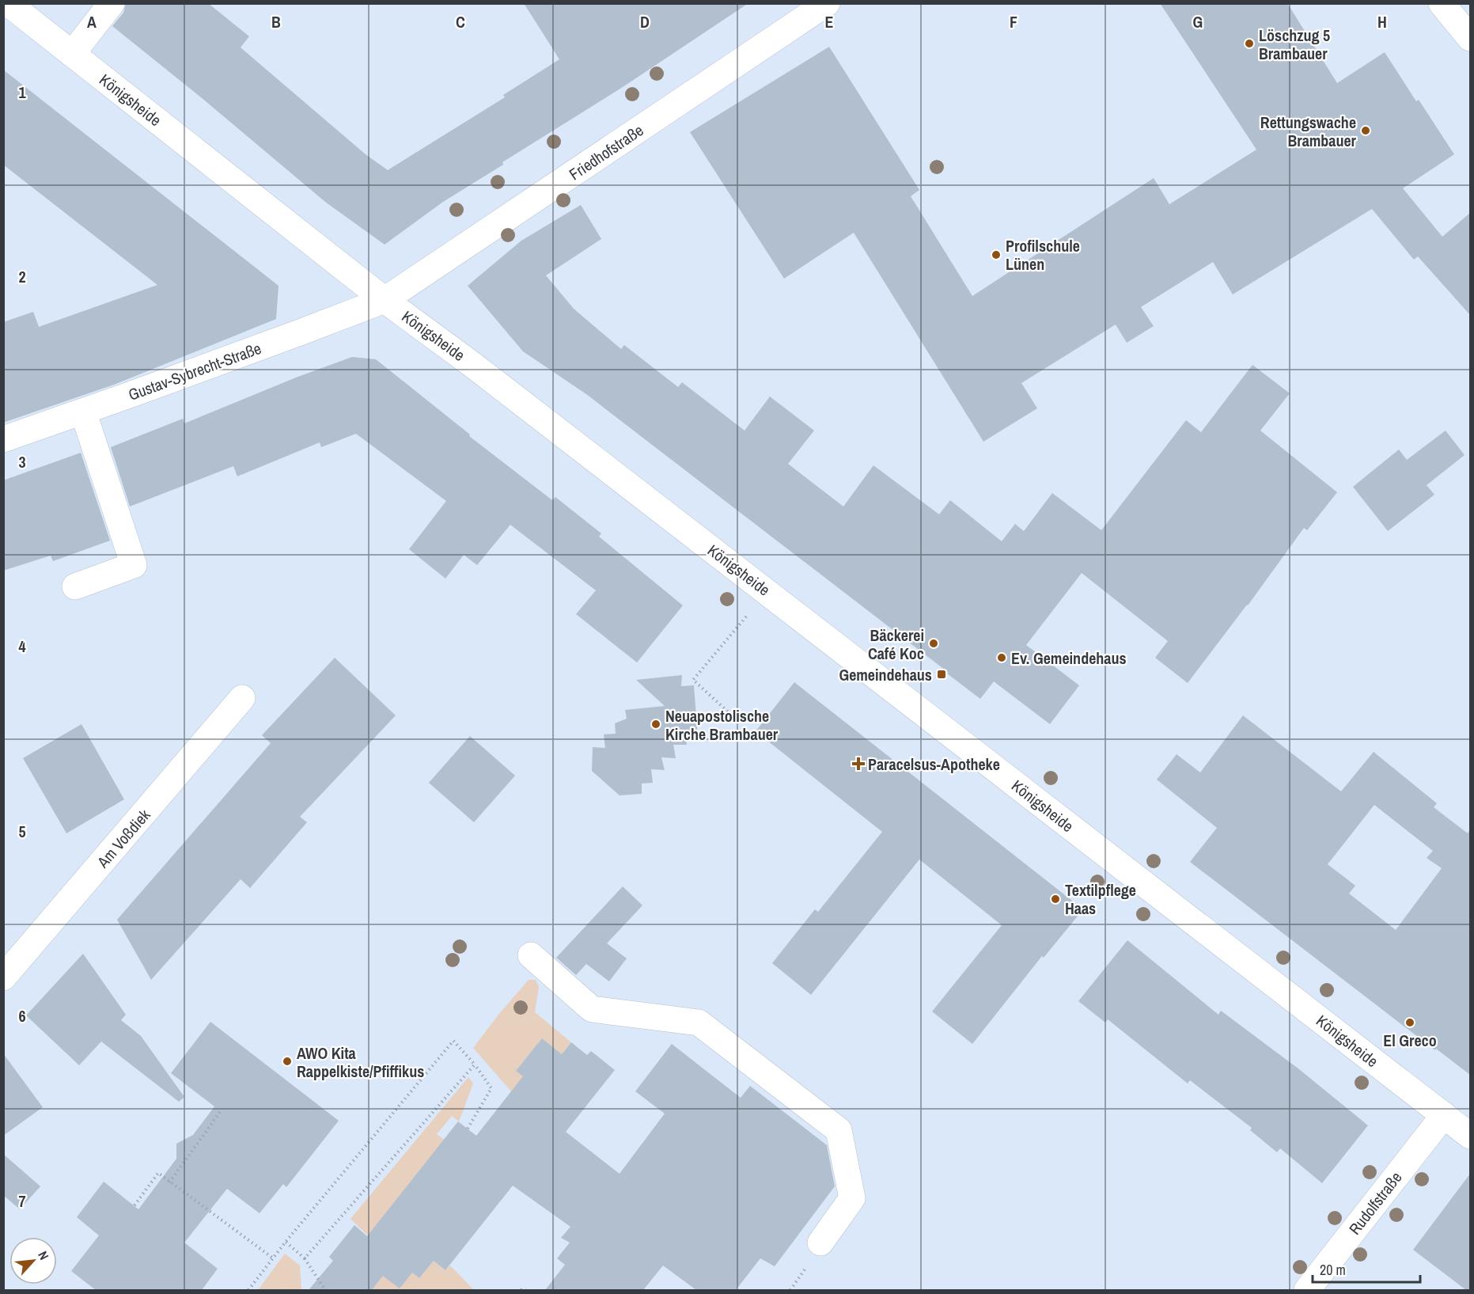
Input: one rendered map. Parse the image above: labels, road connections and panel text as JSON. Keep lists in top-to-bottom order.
{
  "streets": {
    "main road": [
      "Königsheide",
      "Friedhofstraße",
      "Gustav-Sybrecht-Straße",
      "Am Voßdiek",
      "Rudolfstraße"
    ]
  },
  "crossings": [
    ["Königsheide", "Friedhofstraße"],
    ["Königsheide", "Gustav-Sybrecht-Straße"],
    ["Königsheide", "Rudolfstraße"],
    ["Friedhofstraße", "Gustav-Sybrecht-Straße"]
  ],
  "places": {
    "other": [
      "Löschzug 5 Brambauer",
      "Rettungswache Brambauer",
      "Profilschule Lünen",
      "Bäckerei Café Koc",
      "Ev. Gemeindehaus",
      "Neuapostolische Kirche Brambauer",
      "Textilpflege Haas",
      "El Greco",
      "AWO Kita Rappelkiste/Pfiffikus"
    ],
    "transit": ["Gemeindehaus"],
    "health": ["Paracelsus-Apotheke"]
  },
  "scale_bar": "20 m",
  "north": "top right",
  "grid": {
    "columns": [
      "A",
      "B",
      "C",
      "D",
      "E",
      "F",
      "G",
      "H"
    ],
    "rows": [
      "1",
      "2",
      "3",
      "4",
      "5",
      "6",
      "7"
    ]
  }
}
